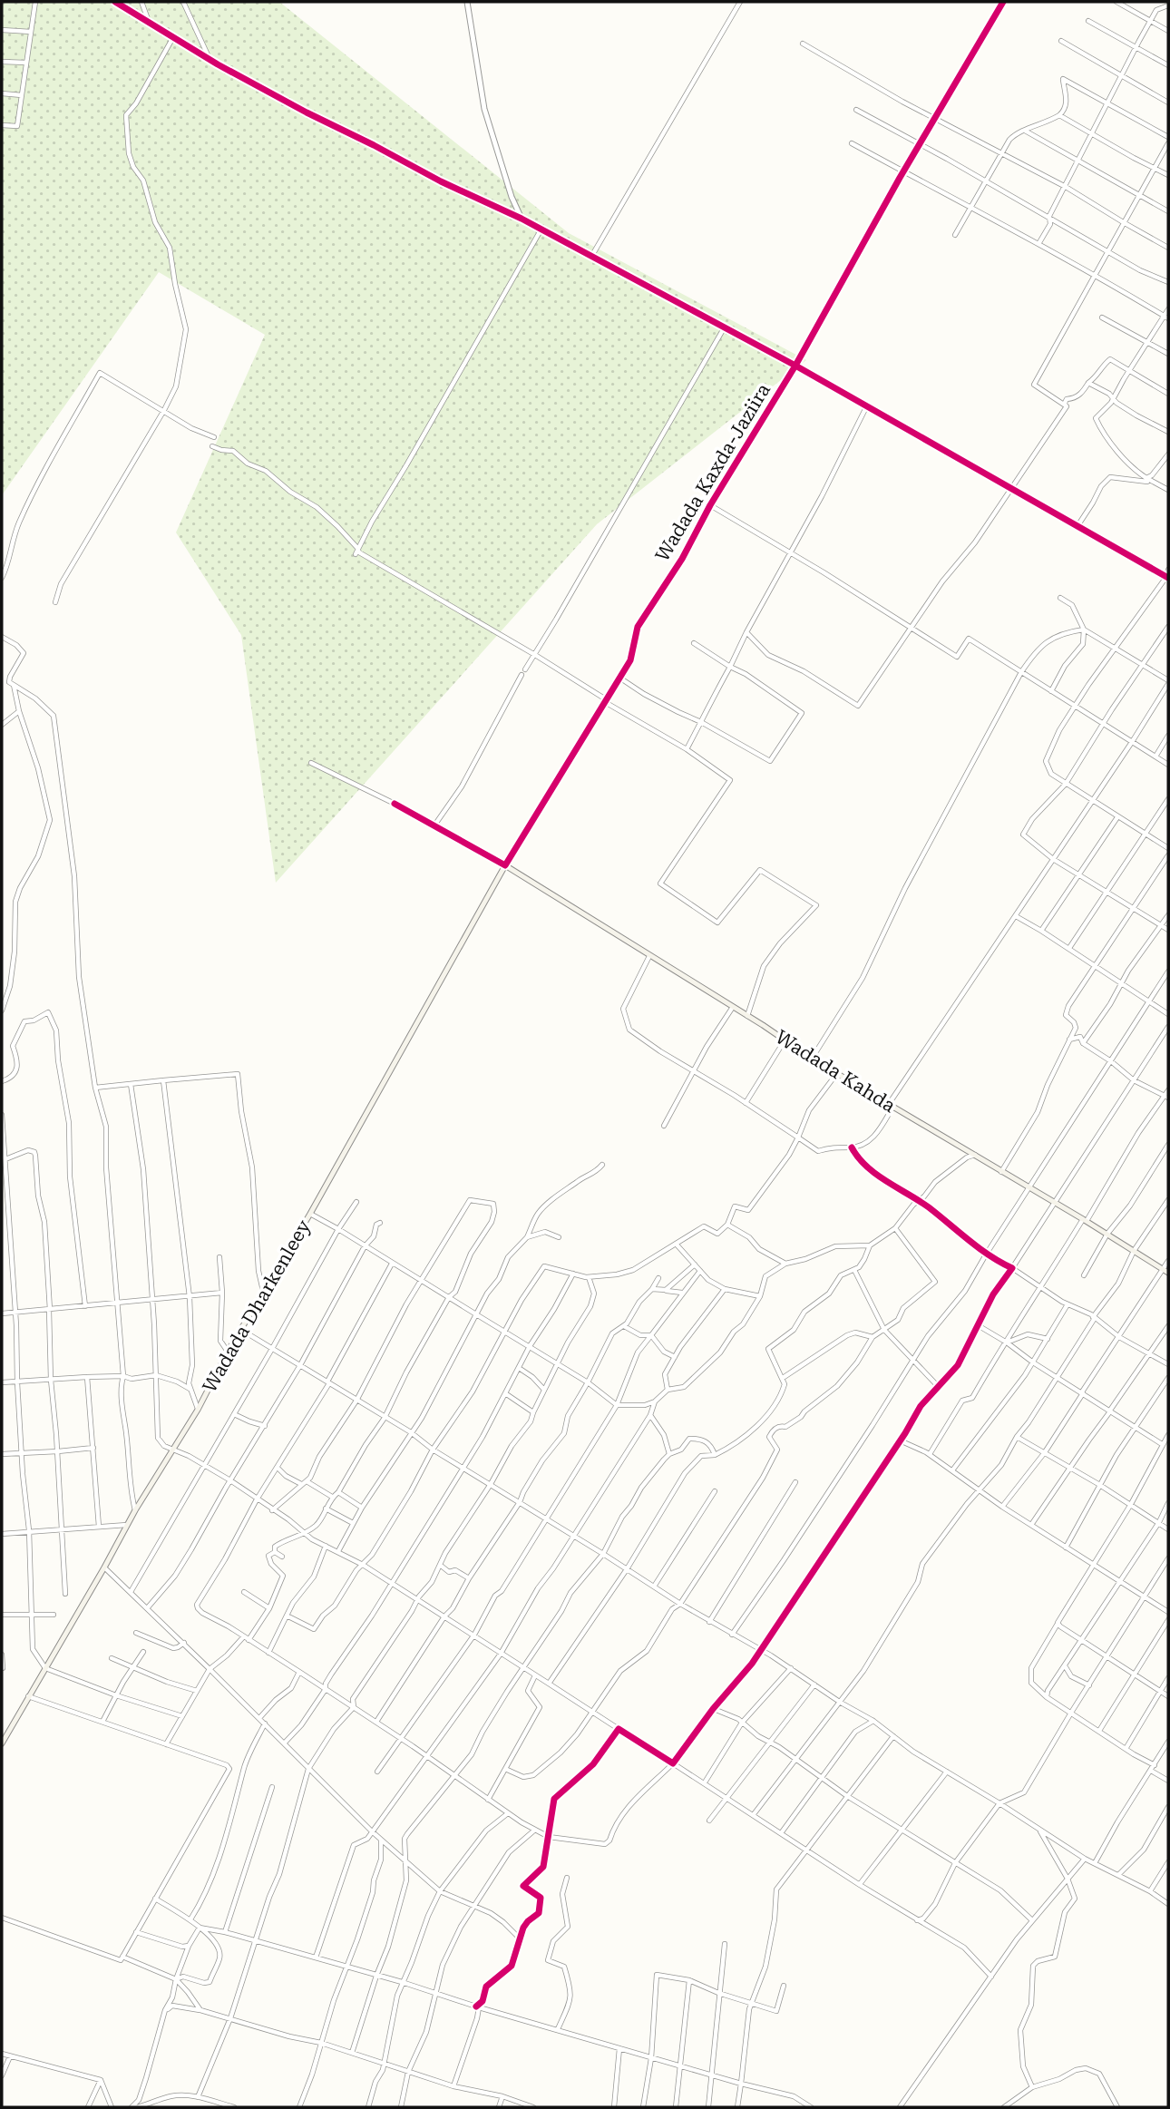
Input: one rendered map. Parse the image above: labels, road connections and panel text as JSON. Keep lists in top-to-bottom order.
{
  "streets": {
    "main road": ["Wadada Kahda", "Wadada Dharkenleey"],
    "street": ["Wadada Kaxda-Jaziira"]
  },
  "crossings": [
    ["Wadada Kaxda-Jaziira", "Wadada Kahda"],
    ["Wadada Kaxda-Jaziira", "Wadada Dharkenleey"],
    ["Wadada Kahda", "Wadada Dharkenleey"]
  ]
}
